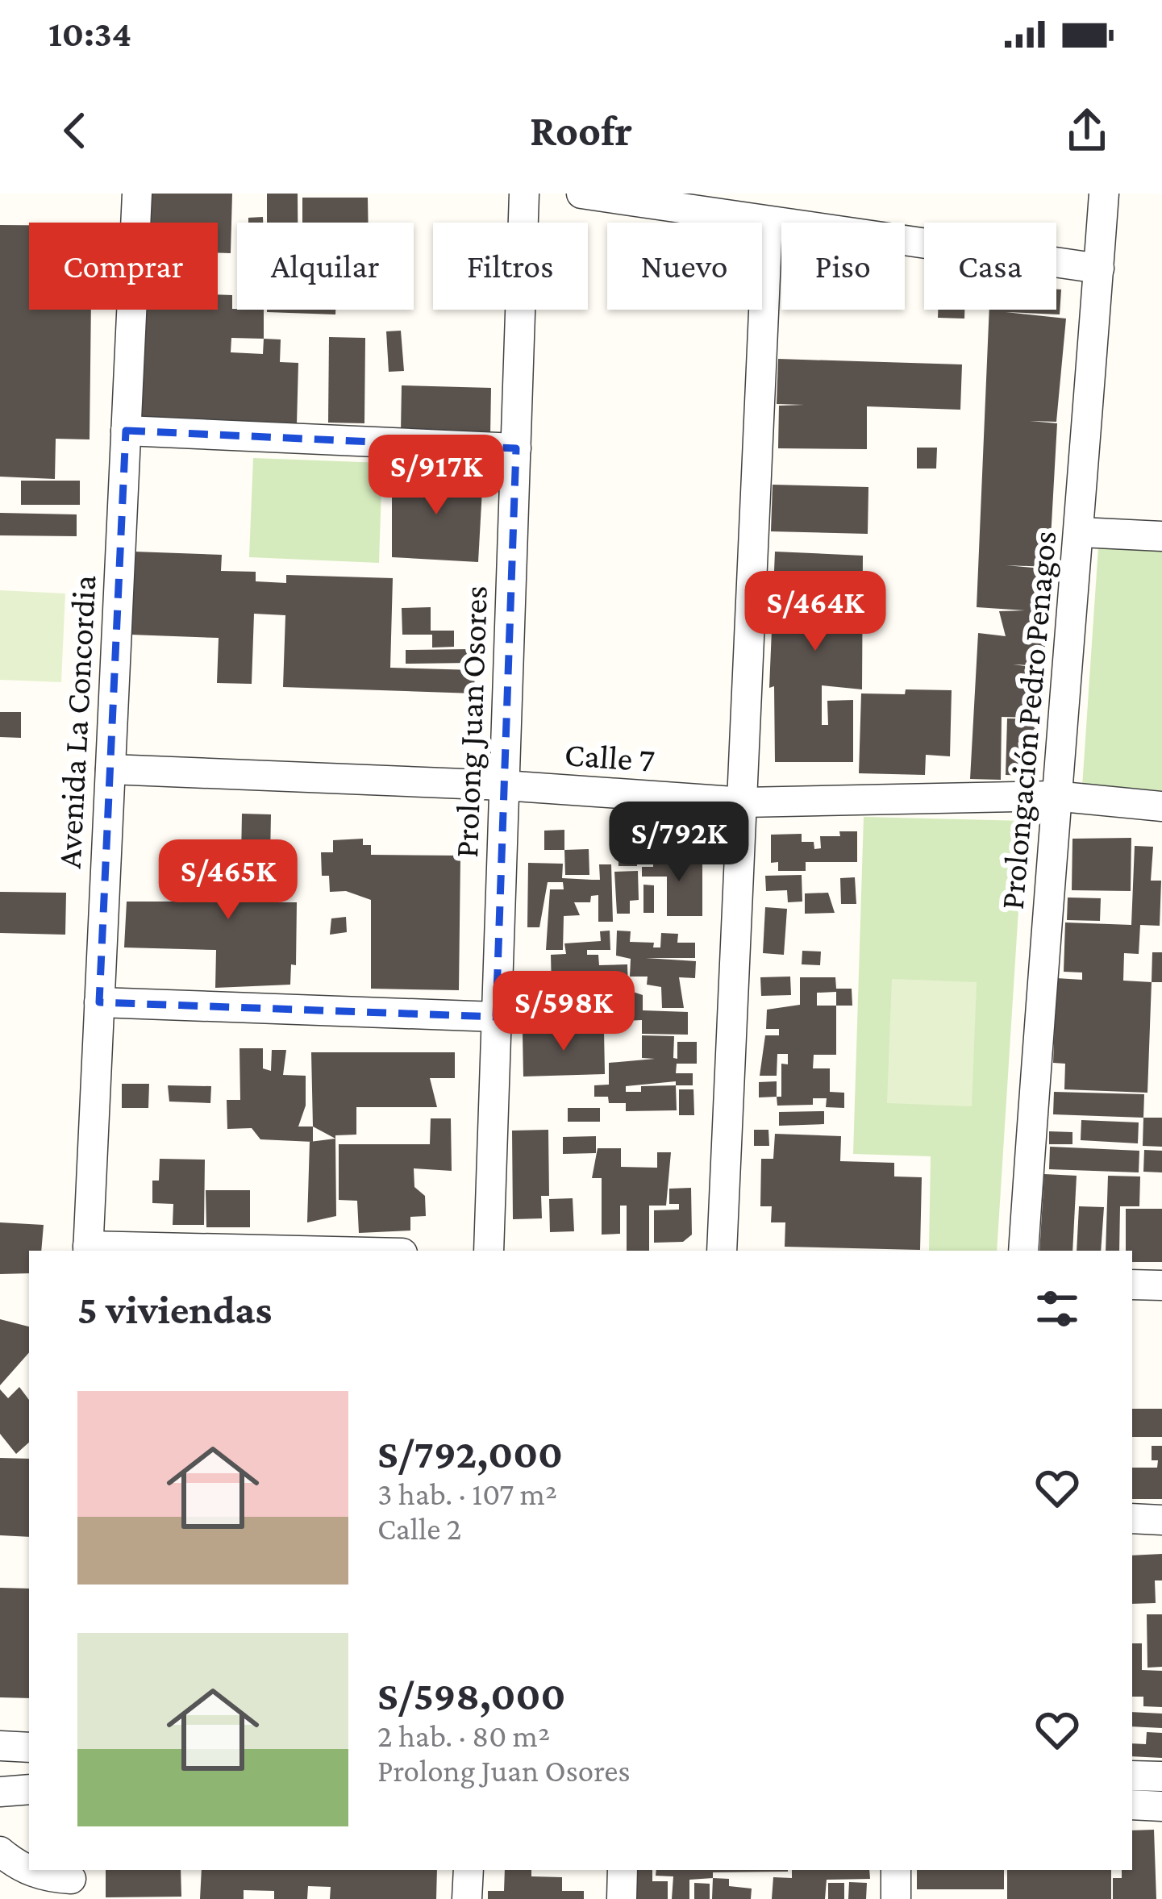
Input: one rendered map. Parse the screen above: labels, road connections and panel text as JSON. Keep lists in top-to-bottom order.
{
  "streets": {
    "street": [
      "Prolongación Pedro Penagos",
      "Avenida La Concordia",
      "Prolong Juan Osores",
      "Calle 7"
    ]
  },
  "crossings": [
    ["Prolongación Pedro Penagos", "Calle 7"],
    ["Avenida La Concordia", "Calle 7"],
    ["Prolong Juan Osores", "Calle 7"]
  ],
  "page": {
    "status": "10:34",
    "header": "Roofr",
    "chip": [
      "Comprar",
      "Alquilar",
      "Filtros",
      "Nuevo",
      "Piso",
      "Casa"
    ],
    "price": [
      "S/917K",
      "S/464K",
      "S/792K",
      "S/465K",
      "S/598K"
    ],
    "heading": "5 viviendas",
    "list": [
      {
        "name": "S/792,000",
        "note": "3 hab. · 107 m² · Calle 2"
      },
      {
        "name": "S/598,000",
        "note": "2 hab. · 80 m² · Prolong Juan Osores"
      }
    ]
  }
}
